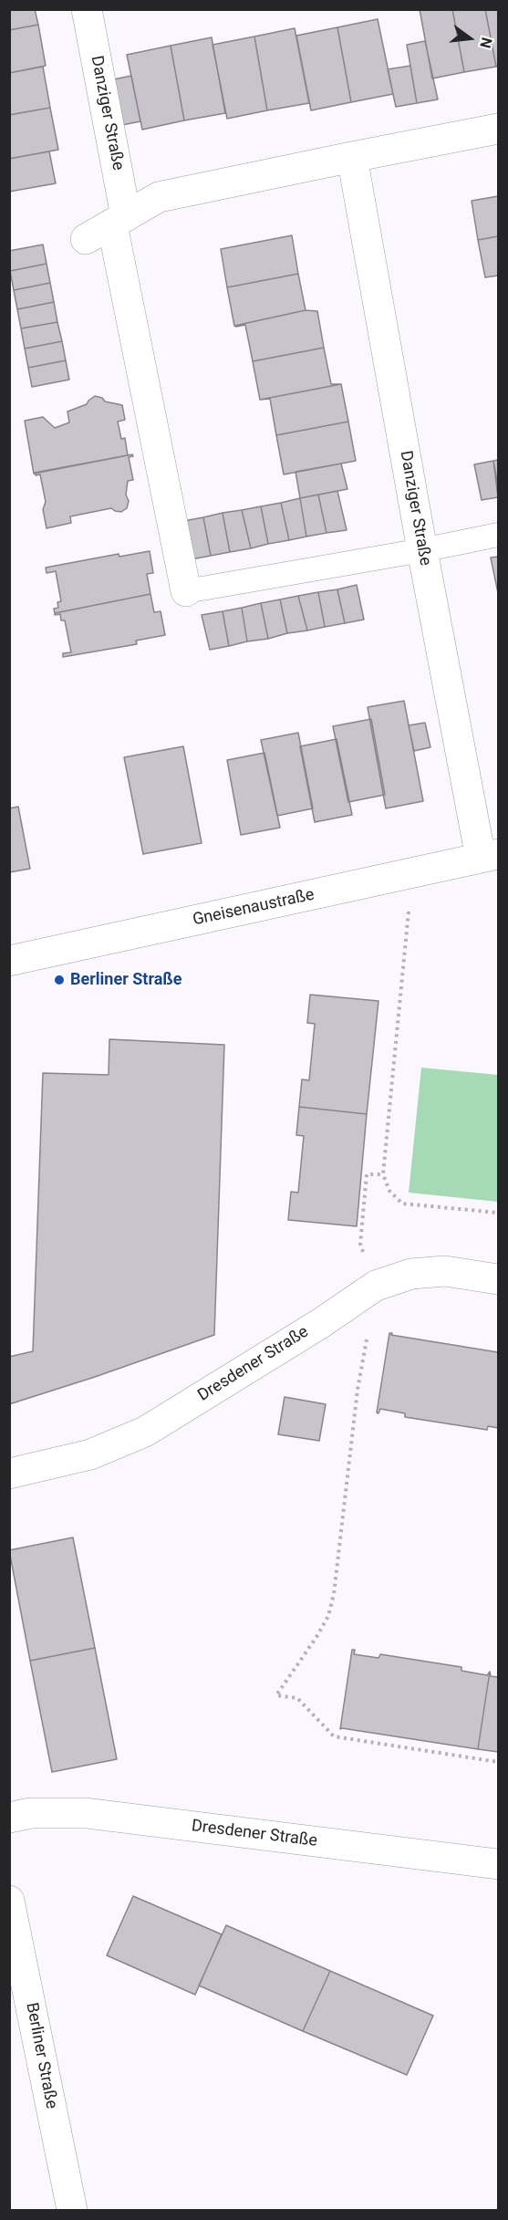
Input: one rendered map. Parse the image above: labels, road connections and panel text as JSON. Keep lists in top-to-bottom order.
{
  "streets": {
    "street": [
      "Danziger Straße",
      "Gneisenaustraße",
      "Dresdener Straße",
      "Berliner Straße"
    ]
  },
  "crossings": [
    ["Danziger Straße", "Gneisenaustraße"]
  ],
  "places": ["Berliner Straße"],
  "north": "right"
}
